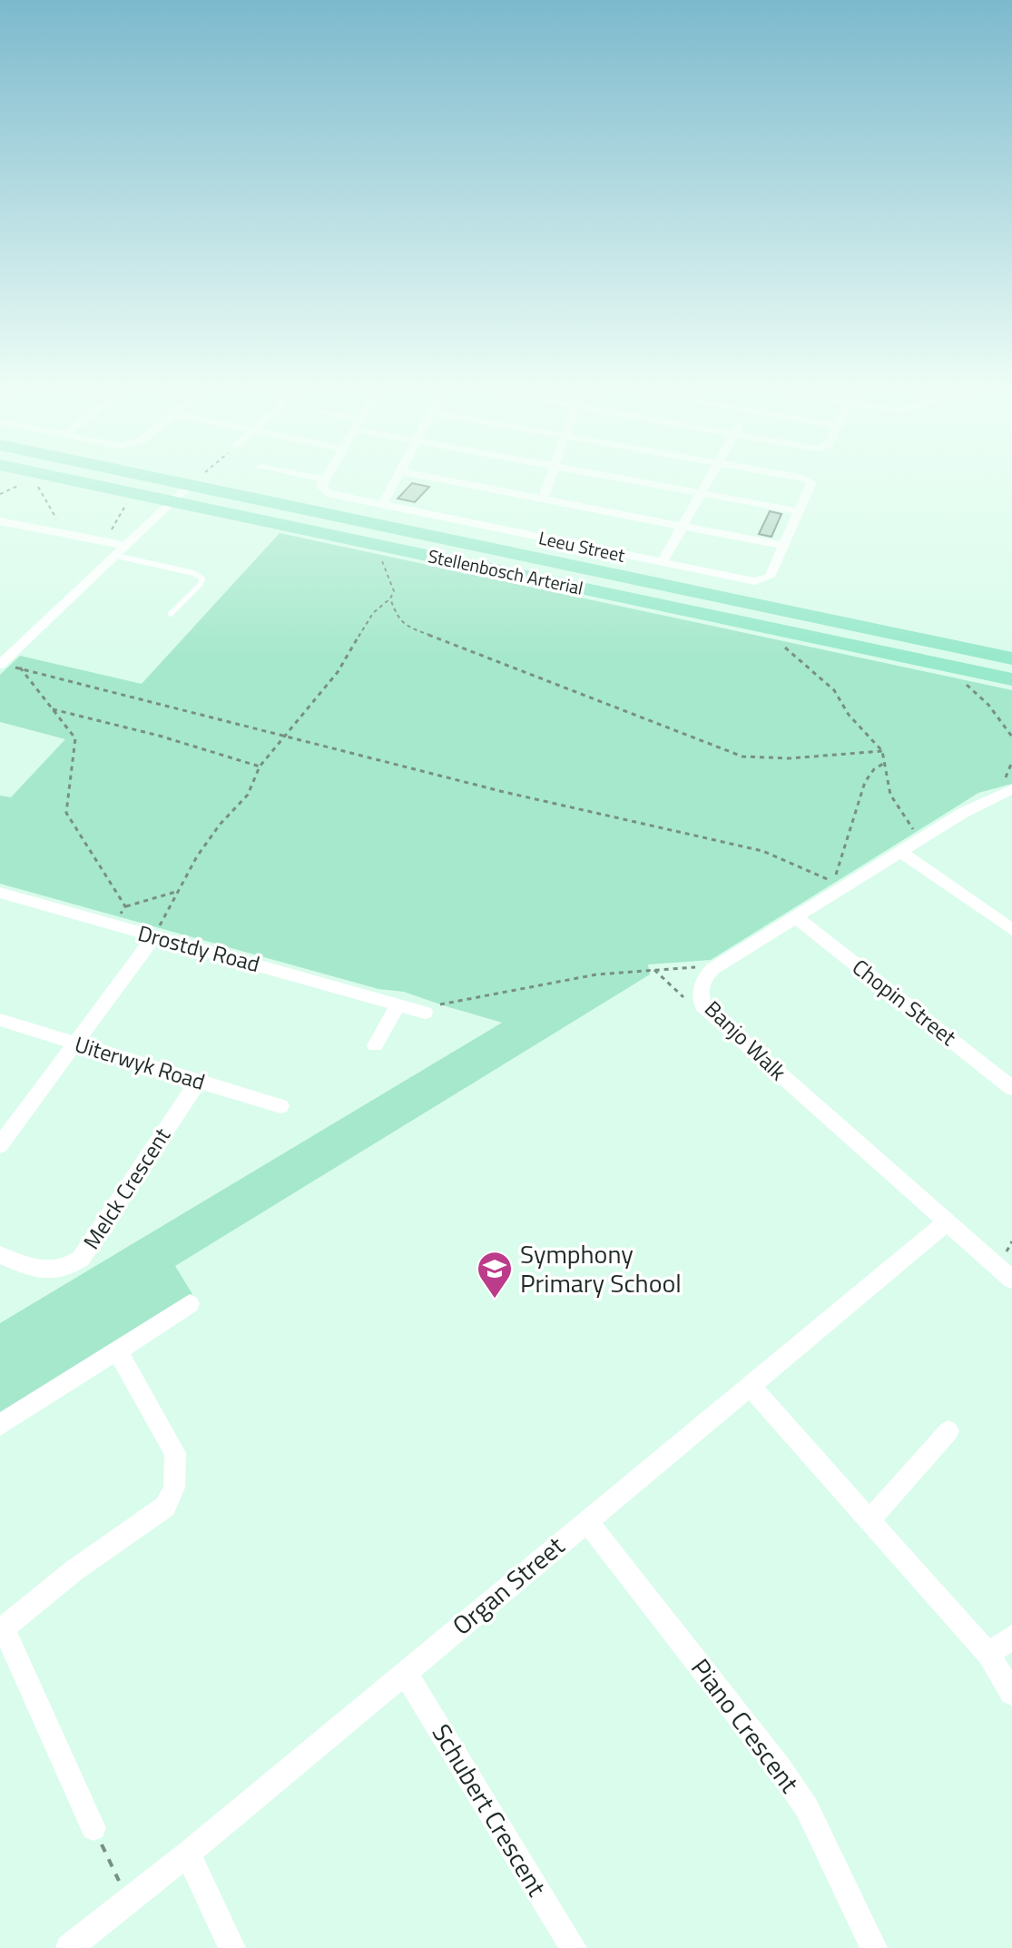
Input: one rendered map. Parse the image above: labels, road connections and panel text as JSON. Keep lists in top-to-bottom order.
{
  "streets": {
    "main road": ["Stellenbosch Arterial"],
    "street": [
      "Leeu Street",
      "Drostdy Road",
      "Chopin Street",
      "Banjo Walk",
      "Uiterwyk Road",
      "Melck Crescent",
      "Organ Street",
      "Piano Crescent",
      "Schubert Crescent"
    ]
  },
  "crossings": [
    ["Chopin Street", "Banjo Walk"],
    ["Banjo Walk", "Organ Street"],
    ["Uiterwyk Road", "Melck Crescent"],
    ["Organ Street", "Piano Crescent"],
    ["Organ Street", "Schubert Crescent"]
  ],
  "places": {
    "school or university": ["Symphony Primary School"]
  }
}
